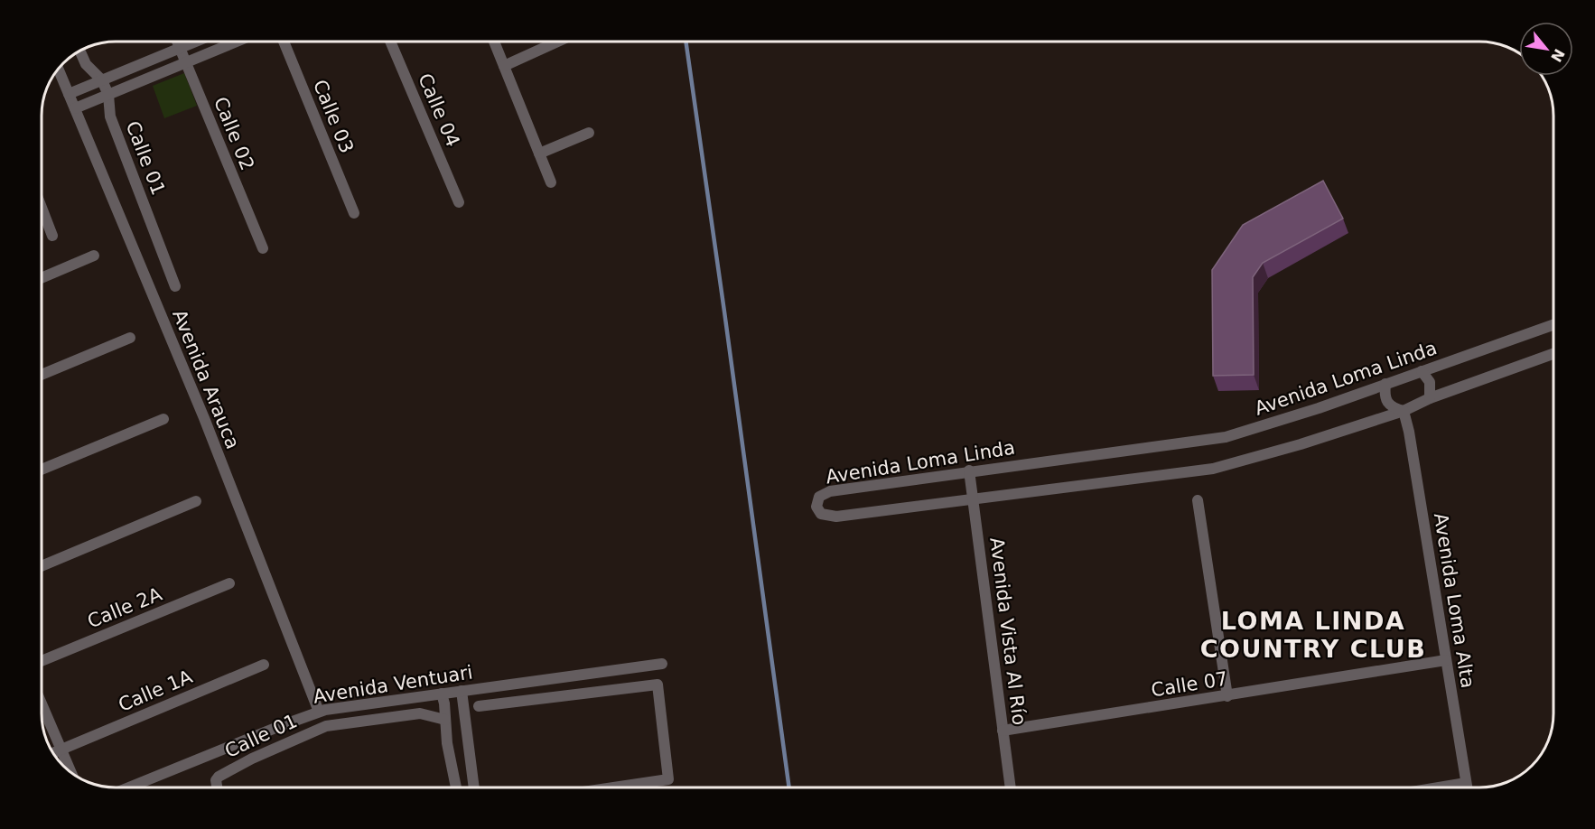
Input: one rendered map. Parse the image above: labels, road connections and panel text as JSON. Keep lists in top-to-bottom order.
{
  "streets": {
    "street": [
      "Calle 04",
      "Calle 03",
      "Calle 02",
      "Calle 01",
      "Avenida Loma Linda",
      "Avenida Arauca",
      "Avenida Loma Alta",
      "Calle 2A",
      "Avenida Vista Al Río",
      "Avenida Ventuari",
      "Calle 07",
      "Calle 1A"
    ]
  },
  "crossings": [
    ["Avenida Loma Linda", "Avenida Loma Alta"],
    ["Avenida Loma Linda", "Avenida Vista Al Río"],
    ["Avenida Arauca", "Avenida Ventuari"],
    ["Avenida Loma Alta", "Calle 07"],
    ["Avenida Vista Al Río", "Calle 07"]
  ],
  "districts": ["LOMA LINDA COUNTRY CLUB"],
  "north": "bottom right"
}
